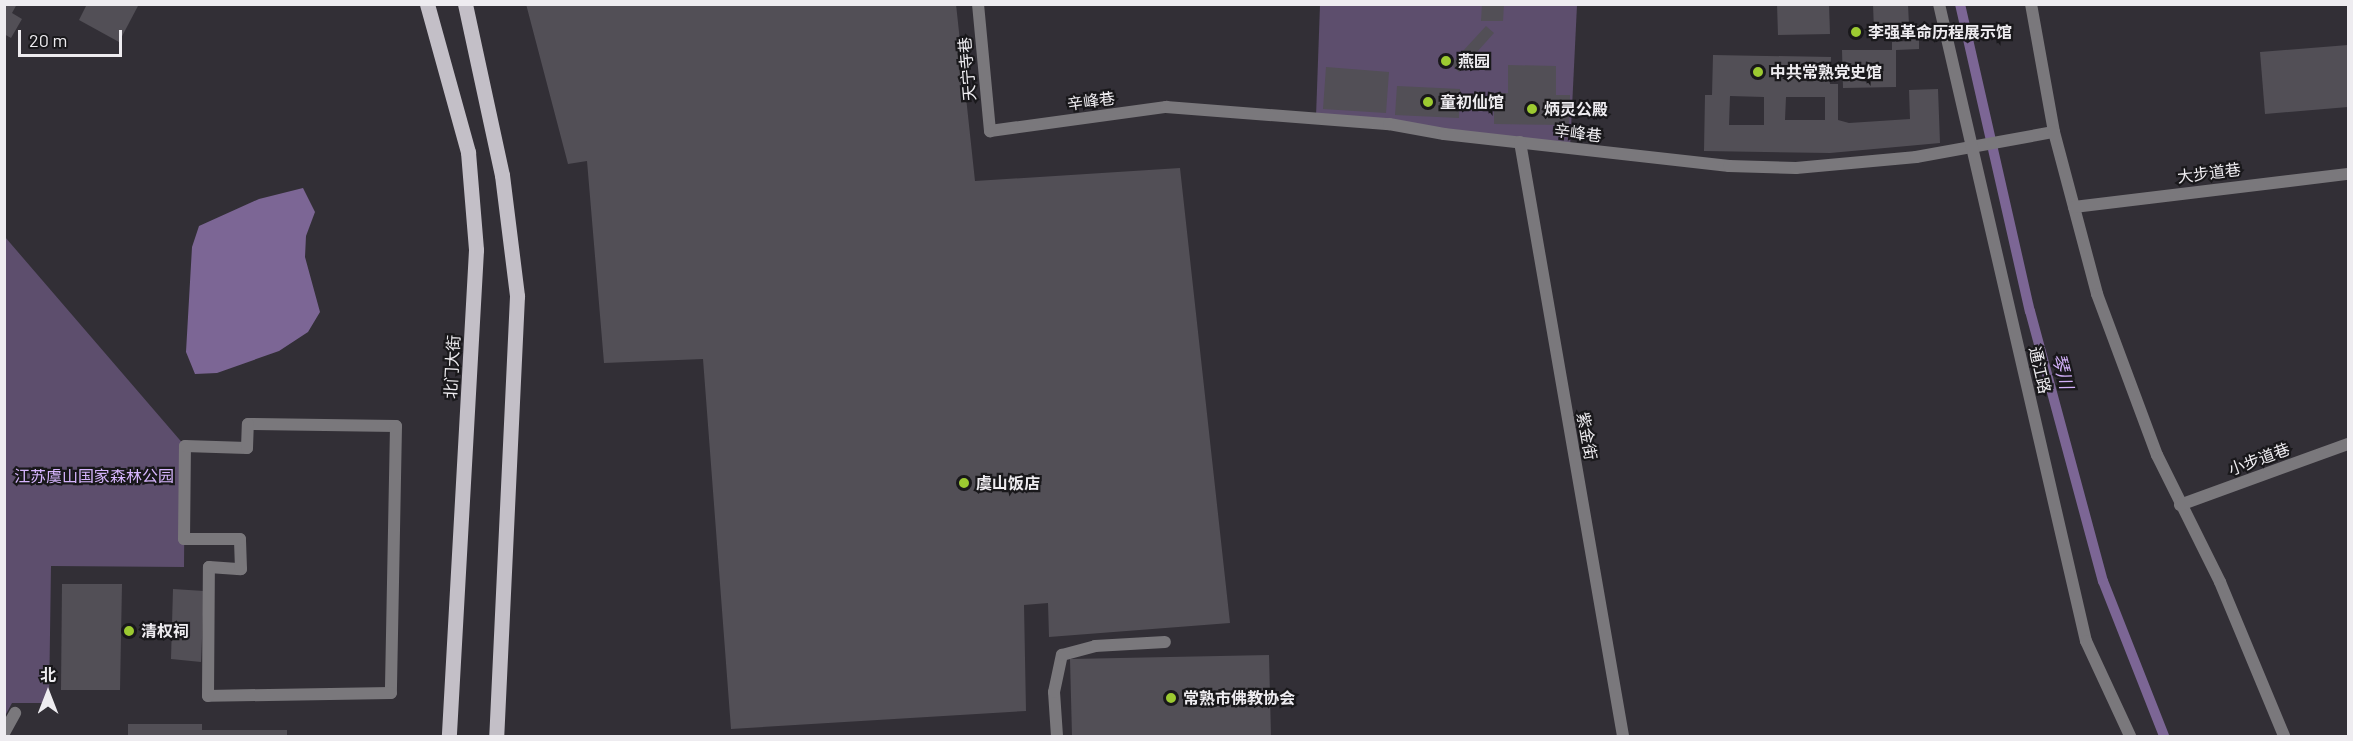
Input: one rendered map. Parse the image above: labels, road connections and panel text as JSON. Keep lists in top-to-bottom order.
{
  "streets": {
    "main road": ["北门大街"],
    "street": [
      "天宁寺巷",
      "辛峰巷",
      "大步道巷",
      "通江路",
      "紫金街",
      "小步道巷"
    ]
  },
  "crossings": [
    ["天宁寺巷", "辛峰巷"],
    ["辛峰巷", "通江路"],
    ["辛峰巷", "紫金街"]
  ],
  "water": ["琴川"],
  "parks": ["江苏虞山国家森林公园"],
  "places": [
    "李强革命历程展示馆",
    "燕园",
    "中共常熟党史馆",
    "童初仙馆",
    "炳灵公殿",
    "虞山饭店",
    "清权祠",
    "常熟市佛教协会"
  ],
  "scale_bar": "20 m",
  "north": "top"
}
